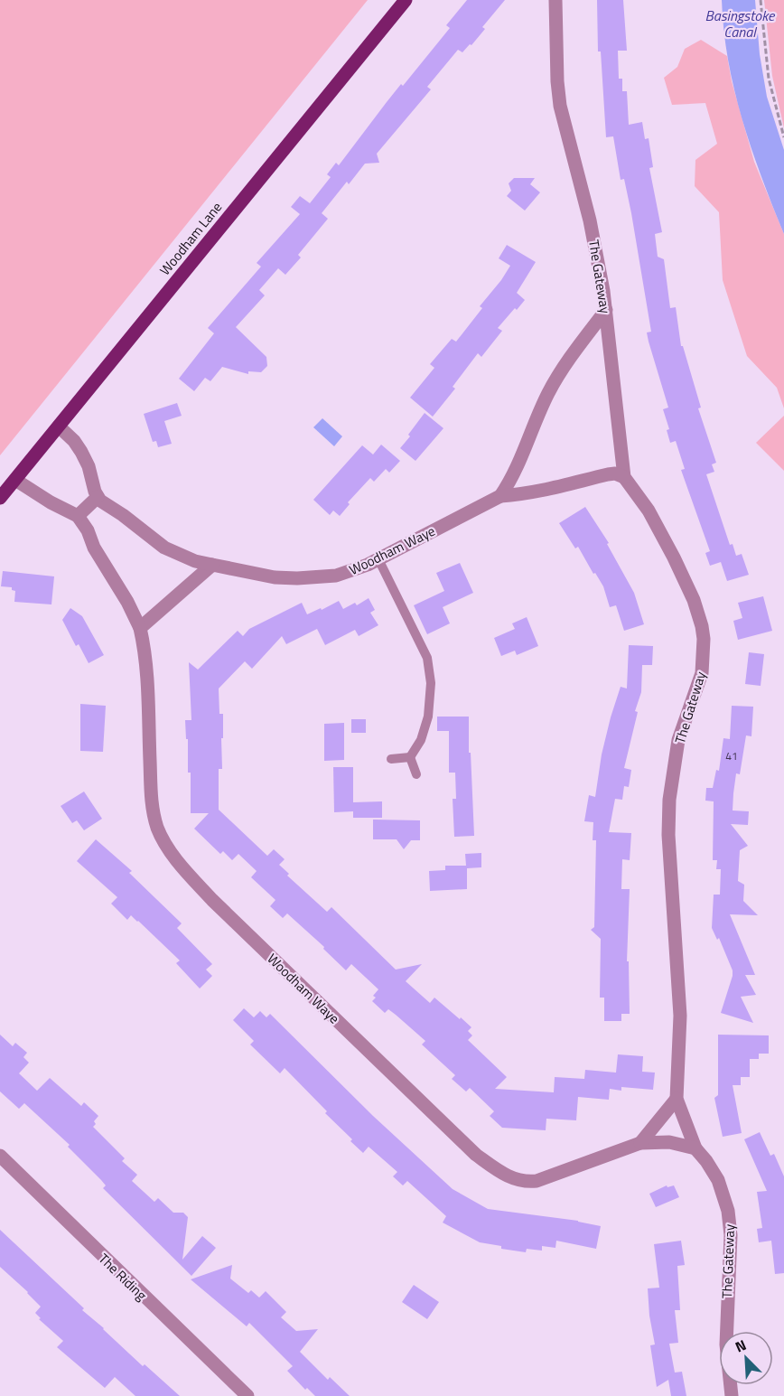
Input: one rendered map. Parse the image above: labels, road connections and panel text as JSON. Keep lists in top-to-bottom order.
{
  "streets": {
    "main road": ["Woodham Lane"],
    "street": ["The Gateway", "Woodham Waye", "The Riding"]
  },
  "crossings": [
    ["The Gateway", "Woodham Waye"]
  ],
  "water": ["Basingstoke Canal"],
  "house_numbers": ["41"],
  "north": "top left"
}
